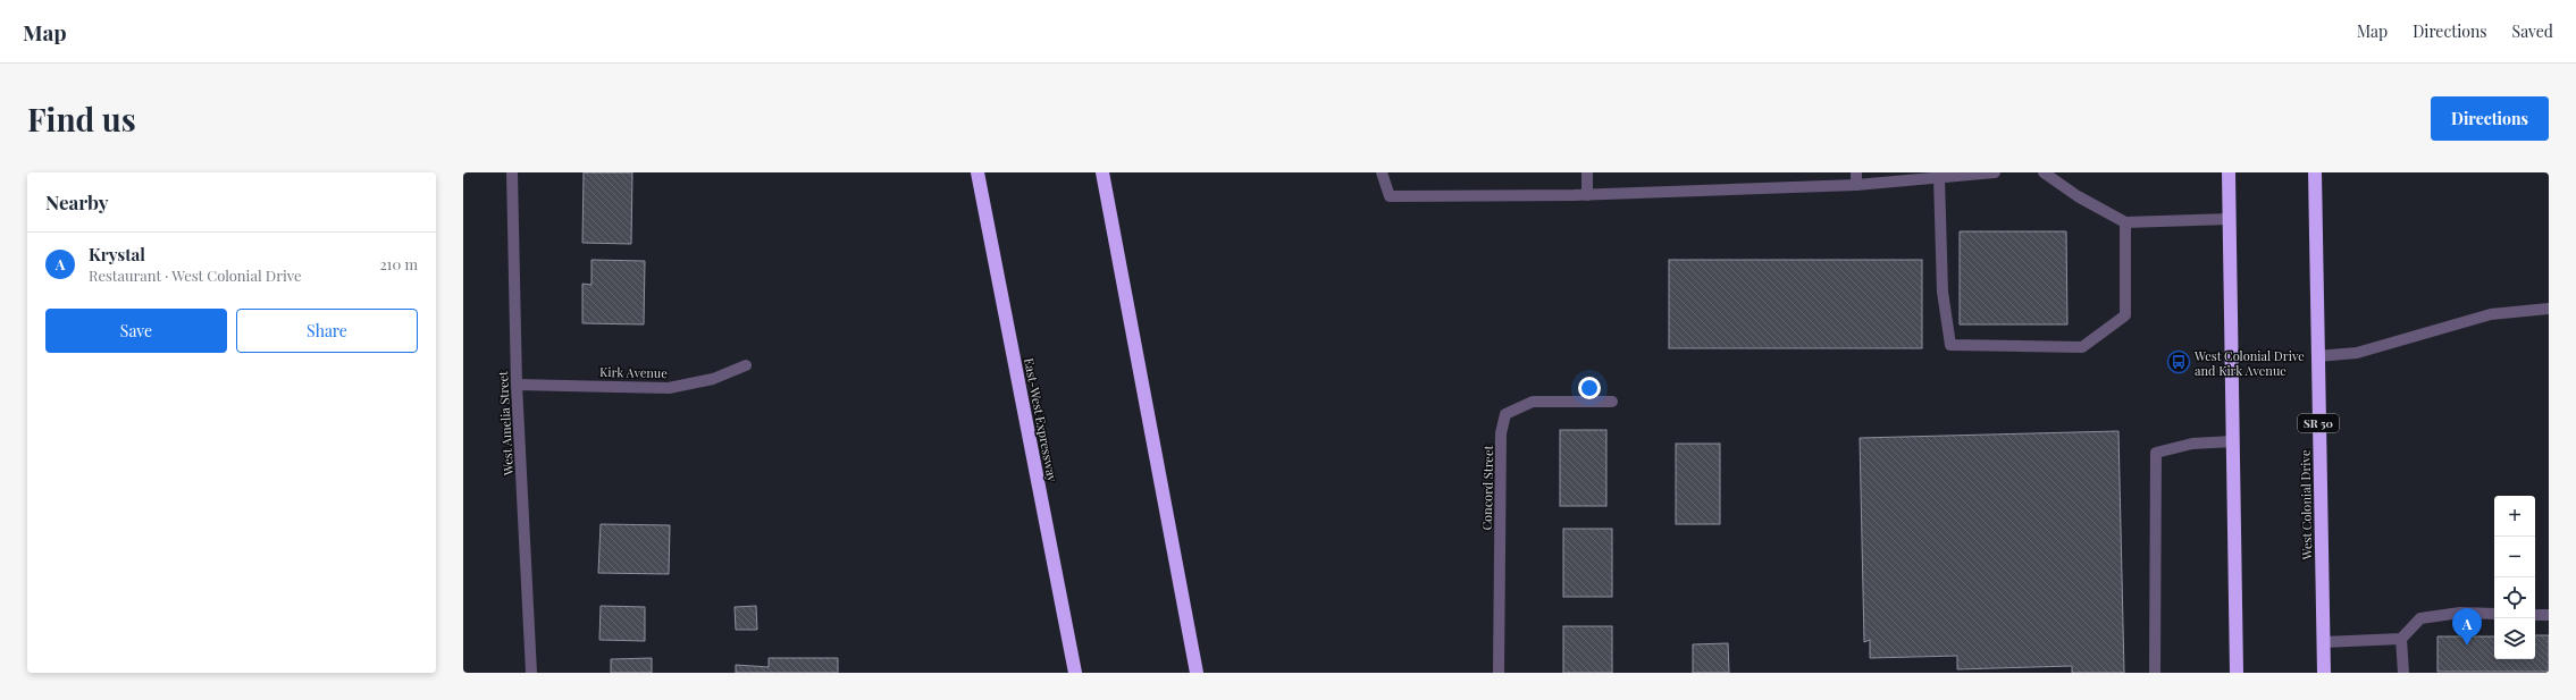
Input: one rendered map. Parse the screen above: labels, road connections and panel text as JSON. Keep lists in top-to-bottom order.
{
  "streets": {
    "highway": ["East-West Expressway", "SR 50", "West Colonial Drive"],
    "street": ["Kirk Avenue", "West Amelia Street", "Concord Street"]
  },
  "crossings": [
    ["Kirk Avenue", "West Amelia Street"]
  ],
  "places": {
    "bus stop": ["West Colonial Drive and Kirk Avenue"]
  },
  "page": {
    "header": "Map",
    "nav": ["Map", "Directions", "Saved"],
    "buttons": [
      "Directions",
      ["Save", "Share"]
    ],
    "title": "Find us",
    "heading": "Nearby",
    "list": [
      {
        "mark": "A",
        "name": "Krystal",
        "note": "Restaurant · West Colonial Drive",
        "value": "210 m"
      }
    ],
    "map_buttons": ["+", "−"],
    "pins": "A"
  }
}
